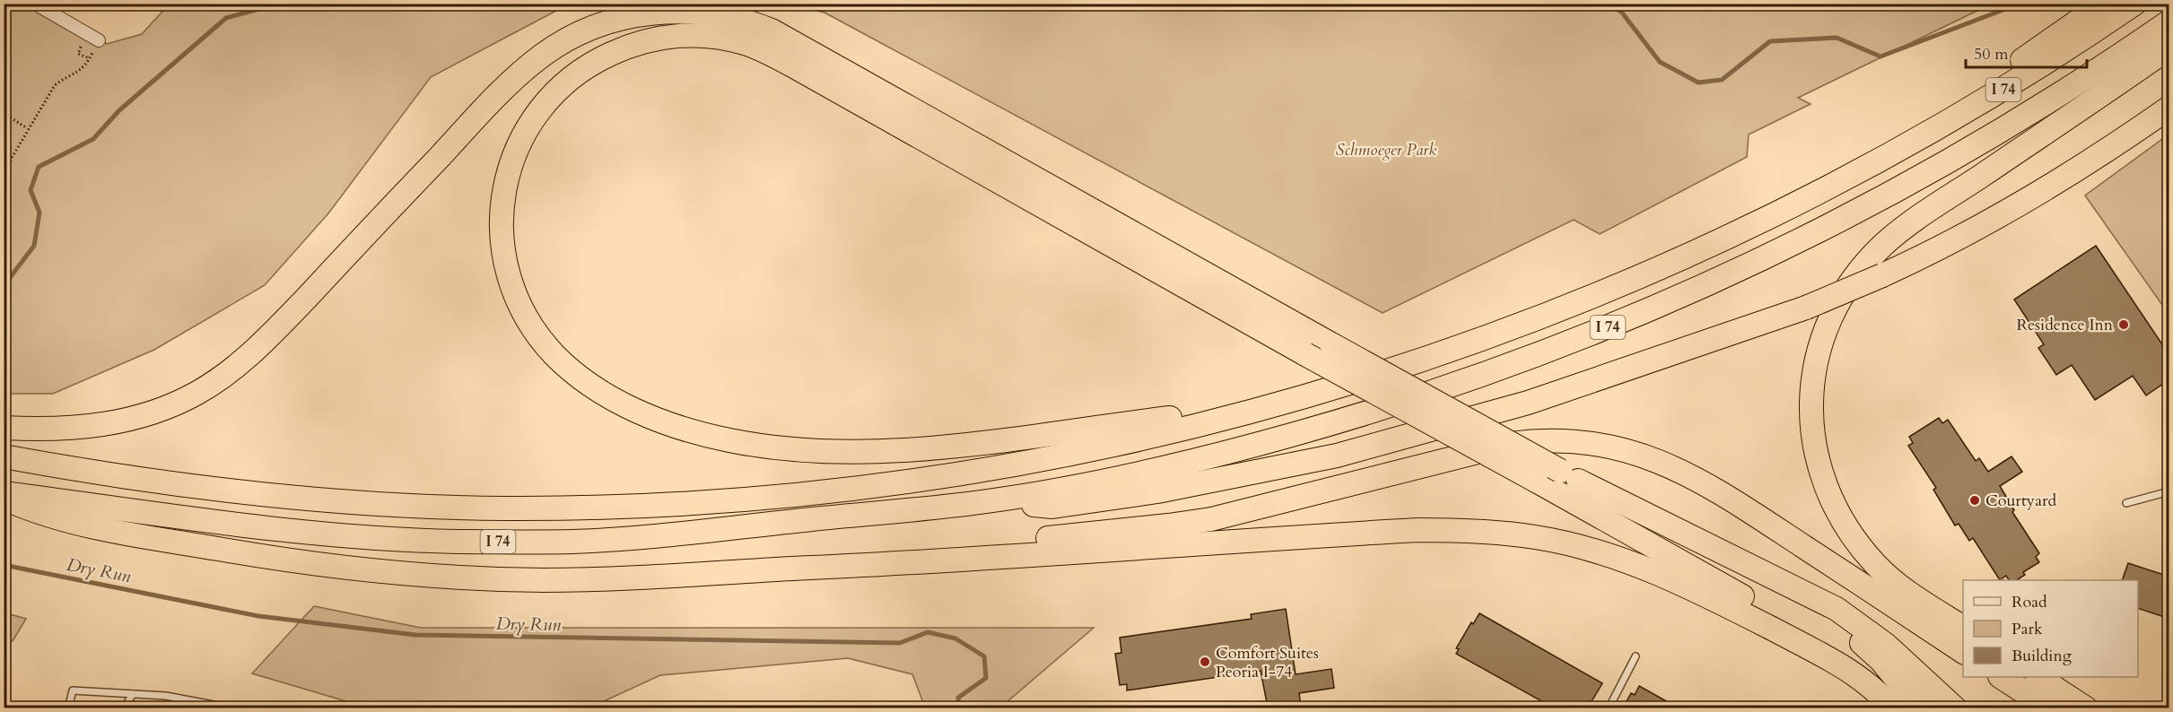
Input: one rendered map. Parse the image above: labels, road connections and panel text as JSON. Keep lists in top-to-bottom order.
{
  "streets": {
    "highway": ["I 74"]
  },
  "water": ["Dry Run"],
  "parks": ["Schmoeger Park"],
  "places": ["Residence Inn", "Courtyard", "Comfort Suites Peoria I-74"],
  "legend": ["Road", "Park", "Building"],
  "scale_bar": "50 m"
}
